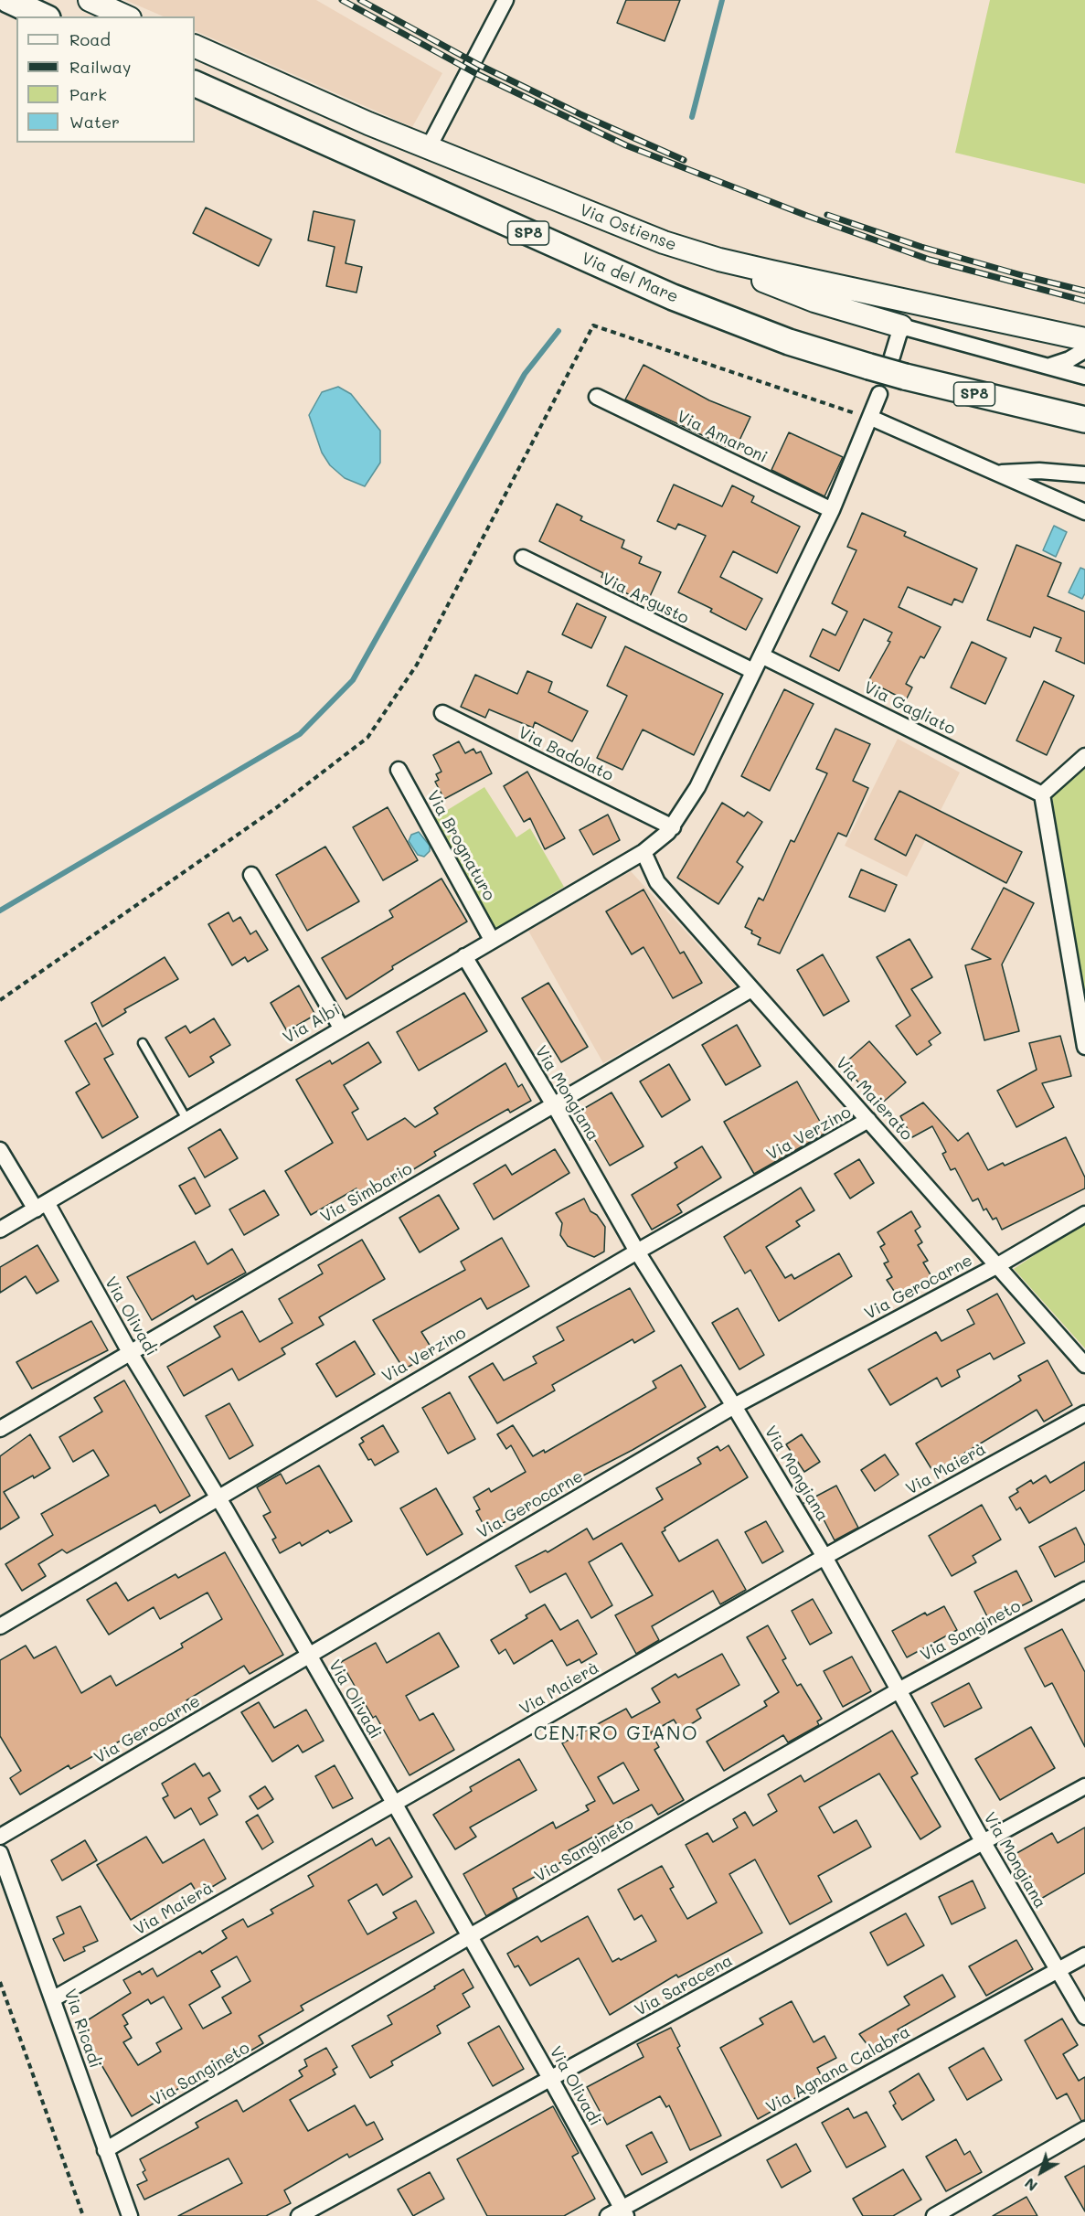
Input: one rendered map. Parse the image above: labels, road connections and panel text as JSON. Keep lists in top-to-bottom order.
{
  "streets": {
    "main road": ["Via Ostiense", "SP8", "Via del Mare"],
    "street": [
      "Via Amaroni",
      "Via Argusto",
      "Via Gagliato",
      "Via Badolato",
      "Via Brognaturo",
      "Via Albi",
      "Via Mongiana",
      "Via Maierato",
      "Via Verzino",
      "Via Simbario",
      "Via Gerocarne",
      "Via Olivadi",
      "Via Maierà",
      "Via Sangineto",
      "Via Saracena",
      "Via Ricadi",
      "Via Agnana Calabra"
    ]
  },
  "crossings": [
    ["Via Amaroni", "Via Albi"],
    ["Via Argusto", "Via Albi"],
    ["Via Gagliato", "Via Albi"],
    ["Via Badolato", "Via Albi"],
    ["Via Brognaturo", "Via Albi"],
    ["Via Albi", "Via Mongiana"],
    ["Via Albi", "Via Maierato"],
    ["Via Albi", "Via Olivadi"],
    ["Via Mongiana", "Via Verzino"],
    ["Via Mongiana", "Via Simbario"],
    ["Via Mongiana", "Via Gerocarne"],
    ["Via Mongiana", "Via Maierà"],
    ["Via Mongiana", "Via Sangineto"],
    ["Via Mongiana", "Via Saracena"],
    ["Via Mongiana", "Via Agnana Calabra"],
    ["Via Maierato", "Via Verzino"],
    ["Via Maierato", "Via Simbario"],
    ["Via Maierato", "Via Gerocarne"],
    ["Via Verzino", "Via Olivadi"],
    ["Via Simbario", "Via Olivadi"],
    ["Via Gerocarne", "Via Olivadi"],
    ["Via Olivadi", "Via Maierà"],
    ["Via Olivadi", "Via Sangineto"],
    ["Via Olivadi", "Via Saracena"],
    ["Via Olivadi", "Via Agnana Calabra"],
    ["Via Maierà", "Via Ricadi"],
    ["Via Sangineto", "Via Ricadi"]
  ],
  "districts": ["CENTRO GIANO"],
  "legend": [
    "Road",
    "Railway",
    "Park",
    "Water"
  ],
  "north": "bottom left"
}
